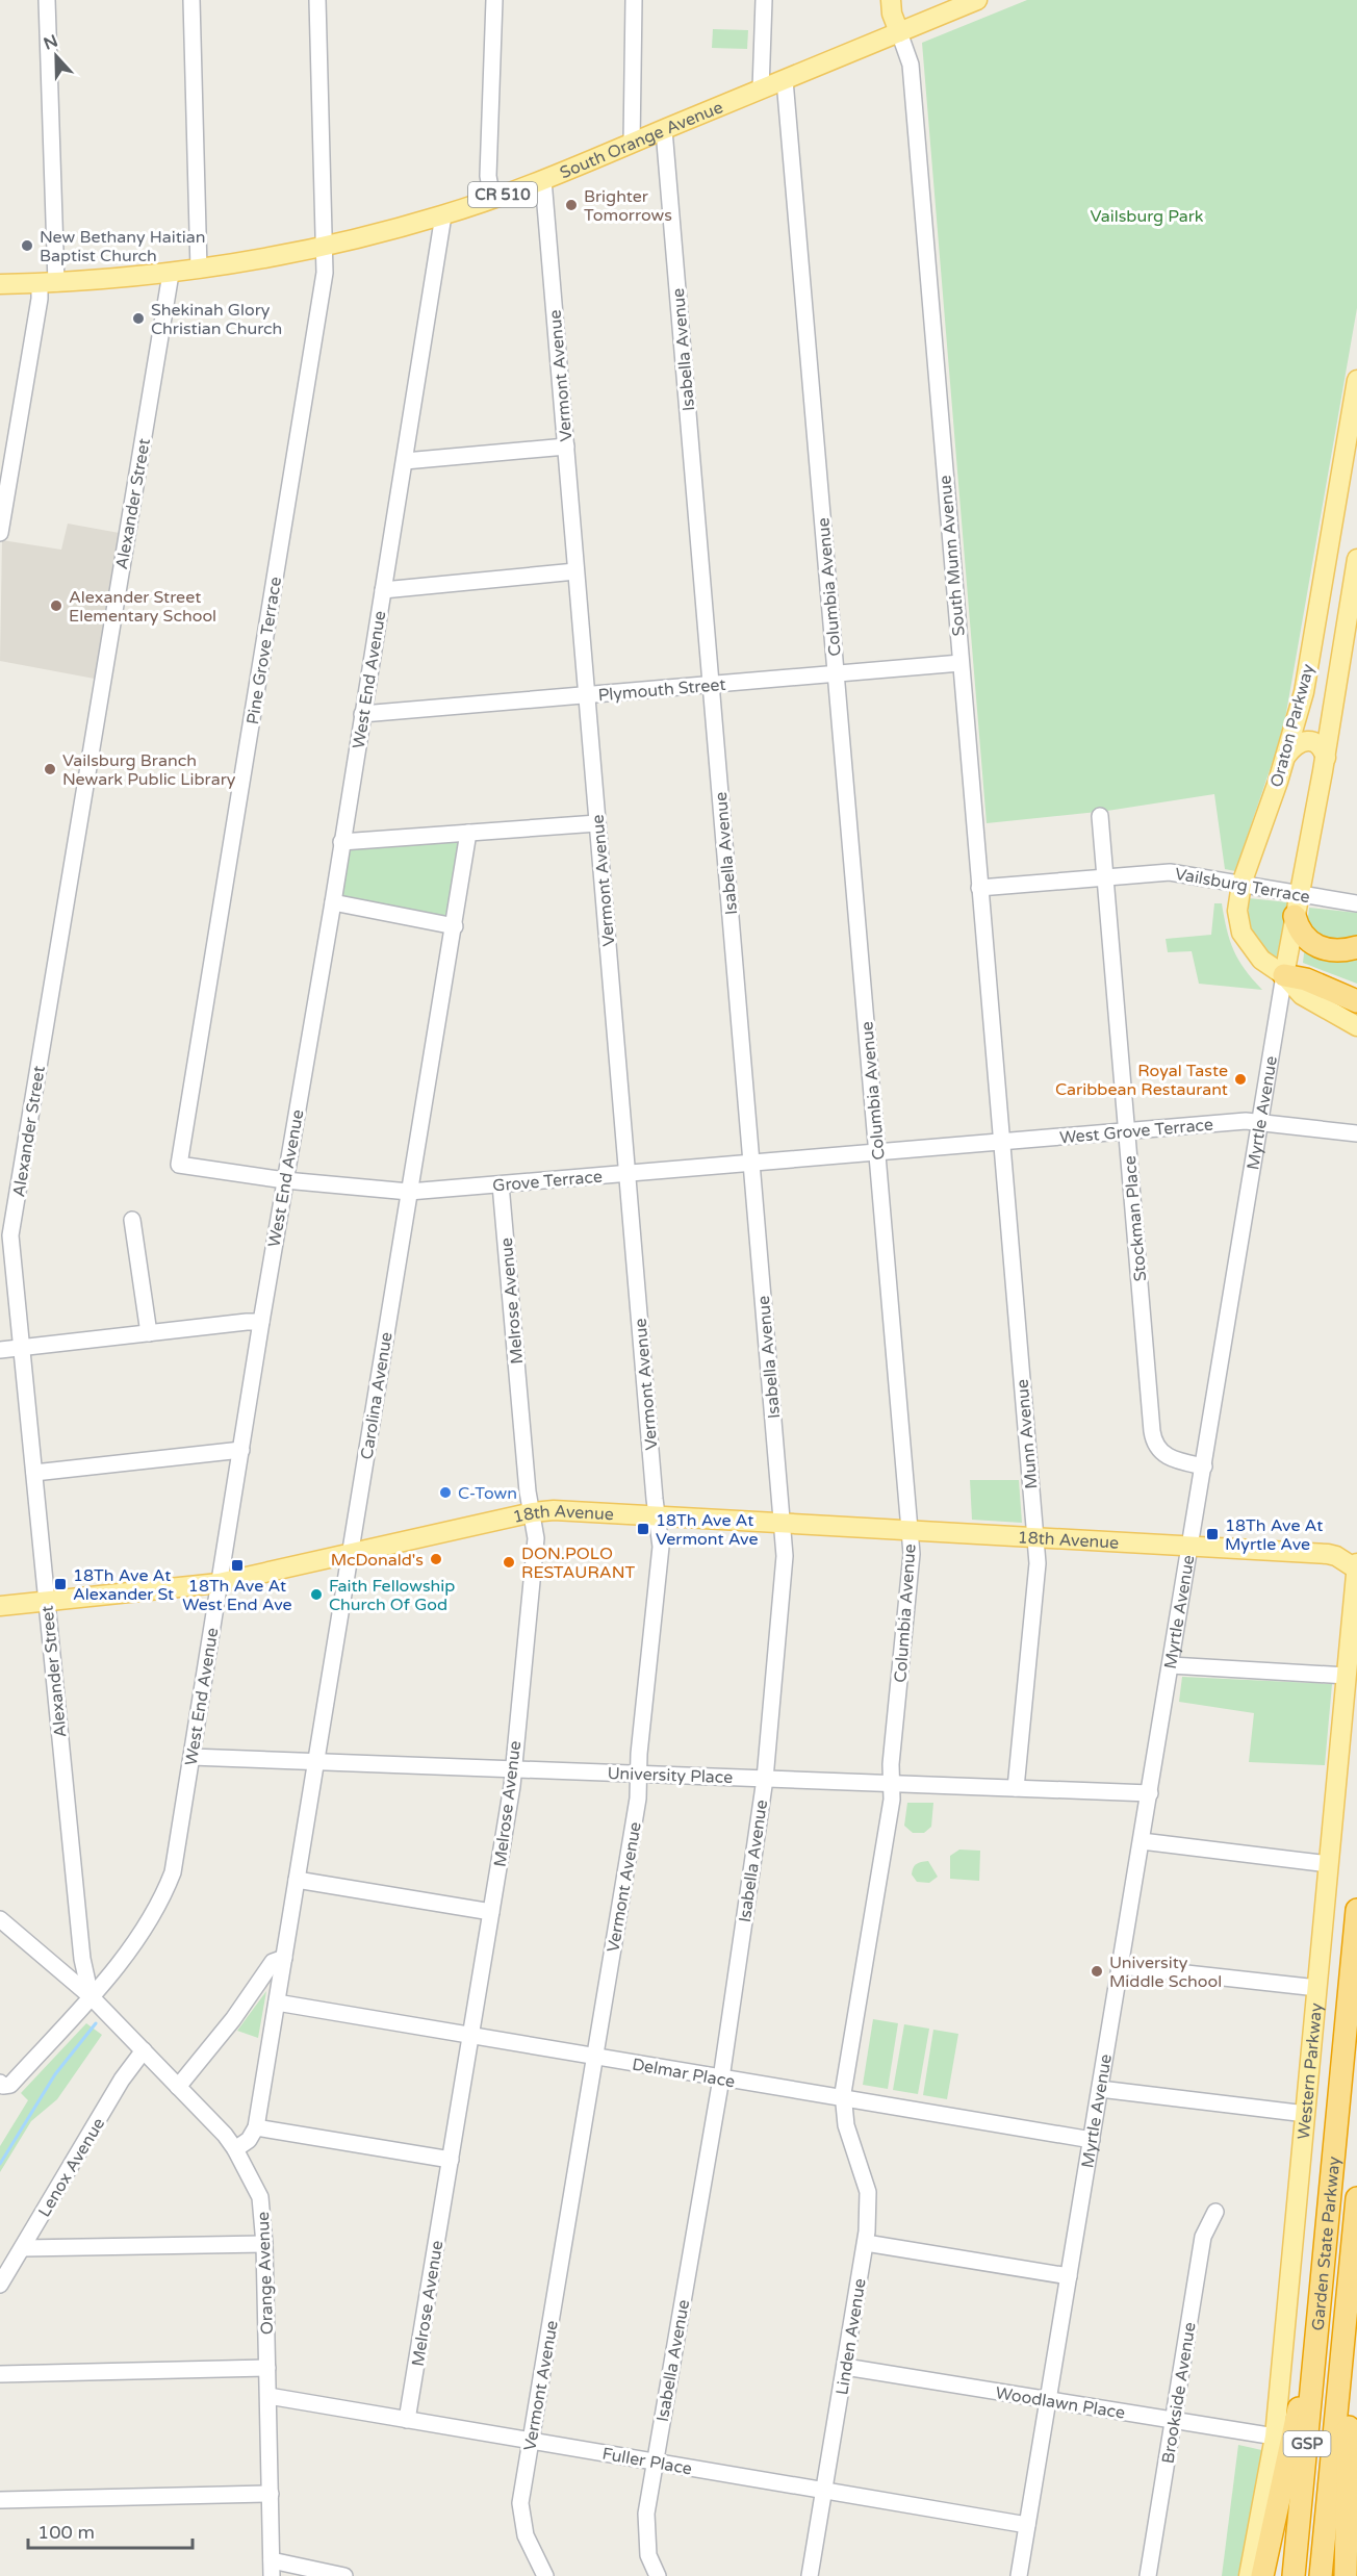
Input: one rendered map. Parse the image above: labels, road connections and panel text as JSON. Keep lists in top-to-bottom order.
{
  "streets": {
    "highway": ["Garden State Parkway", "GSP"],
    "main road": [
      "South Orange Avenue",
      "CR 510",
      "Oraton Parkway",
      "Myrtle Avenue",
      "18th Avenue",
      "Western Parkway"
    ],
    "street": [
      "Isabella Avenue",
      "Vermont Avenue",
      "Alexander Street",
      "South Munn Avenue",
      "Columbia Avenue",
      "Pine Grove Terrace",
      "West End Avenue",
      "Plymouth Street",
      "Vailsburg Terrace",
      "West Grove Terrace",
      "Grove Terrace",
      "Stockman Place",
      "Melrose Avenue",
      "Carolina Avenue",
      "Munn Avenue",
      "University Place",
      "Delmar Place",
      "Lenox Avenue",
      "Orange Avenue",
      "Linden Avenue",
      "Brookside Avenue",
      "Woodlawn Place",
      "Fuller Place"
    ]
  },
  "crossings": [
    ["South Orange Avenue", "Isabella Avenue"],
    ["South Orange Avenue", "Vermont Avenue"],
    ["South Orange Avenue", "Alexander Street"],
    ["South Orange Avenue", "South Munn Avenue"],
    ["South Orange Avenue", "Columbia Avenue"],
    ["South Orange Avenue", "Pine Grove Terrace"],
    ["South Orange Avenue", "West End Avenue"],
    ["Isabella Avenue", "Plymouth Street"],
    ["Isabella Avenue", "Grove Terrace"],
    ["Isabella Avenue", "18th Avenue"],
    ["Isabella Avenue", "University Place"],
    ["Isabella Avenue", "Delmar Place"],
    ["Isabella Avenue", "Fuller Place"],
    ["Vermont Avenue", "Plymouth Street"],
    ["Vermont Avenue", "Grove Terrace"],
    ["Vermont Avenue", "18th Avenue"],
    ["Vermont Avenue", "University Place"],
    ["Vermont Avenue", "Delmar Place"],
    ["Vermont Avenue", "Fuller Place"],
    ["Alexander Street", "West End Avenue"],
    ["Alexander Street", "18th Avenue"],
    ["Alexander Street", "Orange Avenue"],
    ["South Munn Avenue", "Plymouth Street"],
    ["South Munn Avenue", "Vailsburg Terrace"],
    ["South Munn Avenue", "Munn Avenue"],
    ["Columbia Avenue", "Plymouth Street"],
    ["Columbia Avenue", "Grove Terrace"],
    ["Columbia Avenue", "18th Avenue"],
    ["Columbia Avenue", "University Place"],
    ["Columbia Avenue", "Delmar Place"],
    ["Columbia Avenue", "Linden Avenue"],
    ["Pine Grove Terrace", "Grove Terrace"],
    ["West End Avenue", "Plymouth Street"],
    ["West End Avenue", "Grove Terrace"],
    ["West End Avenue", "18th Avenue"],
    ["West End Avenue", "University Place"],
    ["West End Avenue", "Orange Avenue"],
    ["Oraton Parkway", "Vailsburg Terrace"],
    ["Oraton Parkway", "Myrtle Avenue"],
    ["Vailsburg Terrace", "Myrtle Avenue"],
    ["Vailsburg Terrace", "Stockman Place"],
    ["Myrtle Avenue", "West Grove Terrace"],
    ["Myrtle Avenue", "Stockman Place"],
    ["Myrtle Avenue", "18th Avenue"],
    ["Myrtle Avenue", "University Place"],
    ["Myrtle Avenue", "Delmar Place"],
    ["Myrtle Avenue", "Woodlawn Place"],
    ["Myrtle Avenue", "Fuller Place"],
    ["West Grove Terrace", "Grove Terrace"],
    ["West Grove Terrace", "Stockman Place"],
    ["West Grove Terrace", "Munn Avenue"],
    ["Grove Terrace", "Melrose Avenue"],
    ["Grove Terrace", "Carolina Avenue"],
    ["Melrose Avenue", "18th Avenue"],
    ["Melrose Avenue", "University Place"],
    ["Melrose Avenue", "Delmar Place"],
    ["Melrose Avenue", "Fuller Place"],
    ["Carolina Avenue", "18th Avenue"],
    ["Carolina Avenue", "University Place"],
    ["Carolina Avenue", "Delmar Place"],
    ["Munn Avenue", "18th Avenue"],
    ["Munn Avenue", "University Place"],
    ["18th Avenue", "Western Parkway"],
    ["Western Parkway", "Woodlawn Place"],
    ["Delmar Place", "Linden Avenue"],
    ["Lenox Avenue", "Orange Avenue"],
    ["Orange Avenue", "Fuller Place"],
    ["Linden Avenue", "Woodlawn Place"],
    ["Linden Avenue", "Fuller Place"],
    ["Brookside Avenue", "Woodlawn Place"]
  ],
  "parks": ["Vailsburg Park"],
  "places": {
    "other": [
      "Brighter Tomorrows",
      "New Bethany Haitian Baptist Church",
      "Shekinah Glory Christian Church",
      "Alexander Street Elementary School",
      "Vailsburg Branch Newark Public Library",
      "Royal Taste Caribbean Restaurant",
      "C-Town",
      "McDonald's",
      "DON.POLO RESTAURANT",
      "Faith Fellowship Church Of God",
      "University Middle School"
    ],
    "transit": [
      "18Th Ave At Vermont Ave",
      "18Th Ave At Myrtle Ave",
      "18Th Ave At West End Ave",
      "18Th Ave At Alexander St"
    ]
  },
  "scale_bar": "100 m",
  "north": "top"
}
